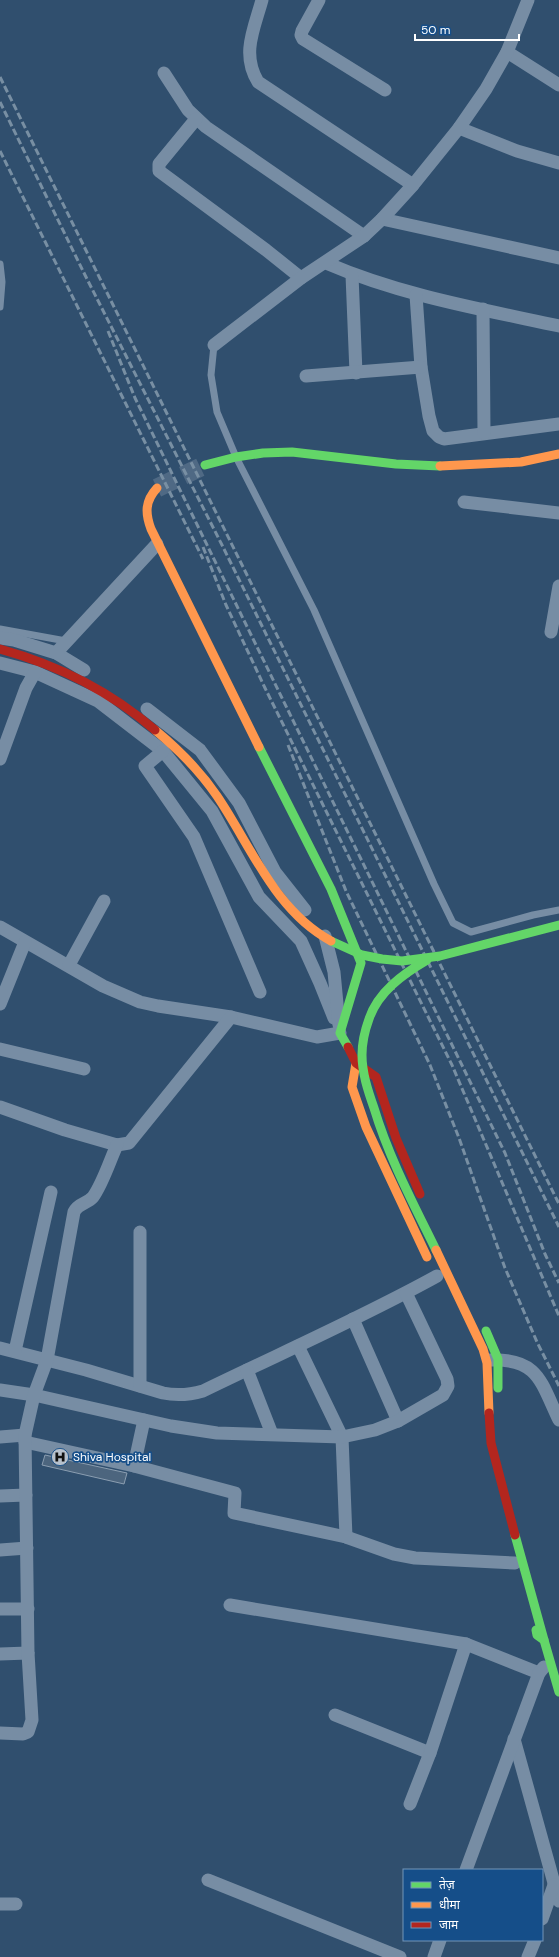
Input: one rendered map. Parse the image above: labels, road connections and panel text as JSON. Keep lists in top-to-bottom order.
{
  "places": {
    "hospital": ["Shiva Hospital"]
  },
  "legend": ["तेज़", "धीमा", "जाम"],
  "scale_bar": "50 m"
}
